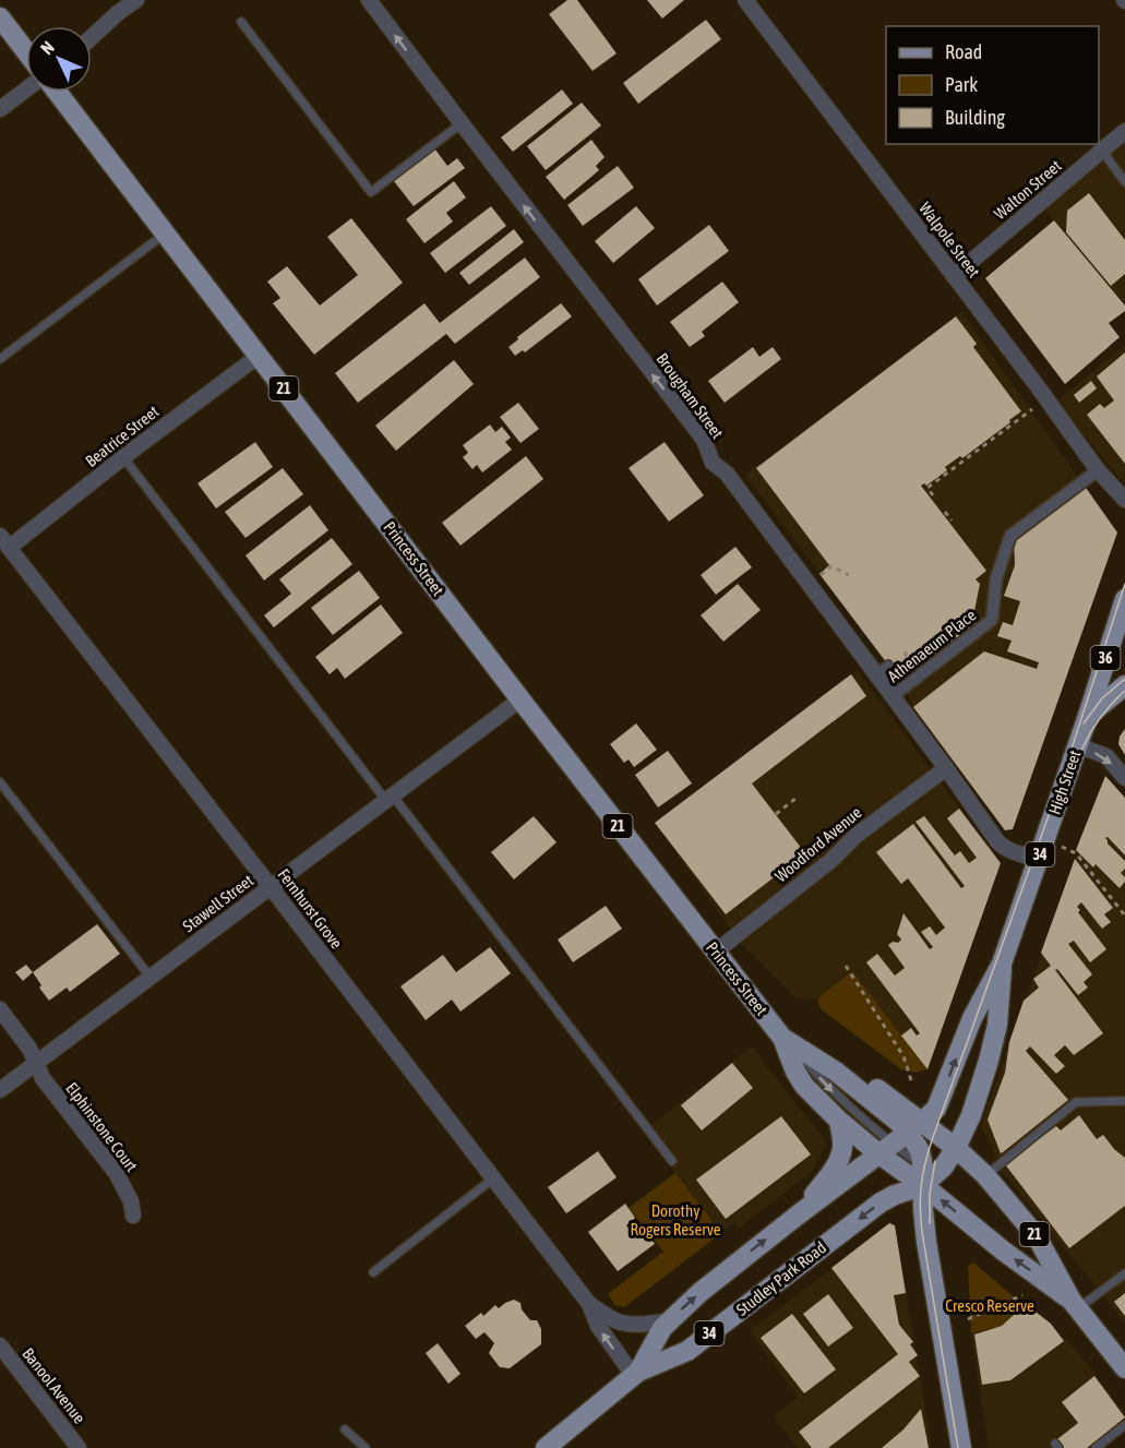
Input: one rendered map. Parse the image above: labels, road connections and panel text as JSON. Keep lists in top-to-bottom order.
{
  "streets": {
    "main road": [
      "21",
      "Princess Street",
      "36",
      "High Street",
      "34",
      "Studley Park Road"
    ],
    "street": [
      "Walton Street",
      "Walpole Street",
      "Brougham Street",
      "Beatrice Street",
      "Athenaeum Place",
      "Woodford Avenue",
      "Stawell Street",
      "Fernhurst Grove",
      "Elphinstone Court",
      "Banool Avenue"
    ]
  },
  "crossings": [
    ["Walton Street", "Walpole Street"],
    ["Walpole Street", "Athenaeum Place"],
    ["21", "Princess Street"],
    ["21", "High Street"],
    ["21", "Studley Park Road"],
    ["Brougham Street", "Athenaeum Place"],
    ["Brougham Street", "High Street"],
    ["Brougham Street", "Woodford Avenue"],
    ["Beatrice Street", "Princess Street"],
    ["Beatrice Street", "Fernhurst Grove"],
    ["Princess Street", "High Street"],
    ["Princess Street", "Woodford Avenue"],
    ["Princess Street", "Stawell Street"],
    ["Princess Street", "Studley Park Road"],
    ["High Street", "Studley Park Road"],
    ["Stawell Street", "Fernhurst Grove"],
    ["Stawell Street", "Elphinstone Court"],
    ["Fernhurst Grove", "Studley Park Road"]
  ],
  "one_way": ["Brougham Street"],
  "parks": ["Dorothy Rogers Reserve", "Cresco Reserve"],
  "legend": ["Road", "Park", "Building"],
  "north": "top left"
}
